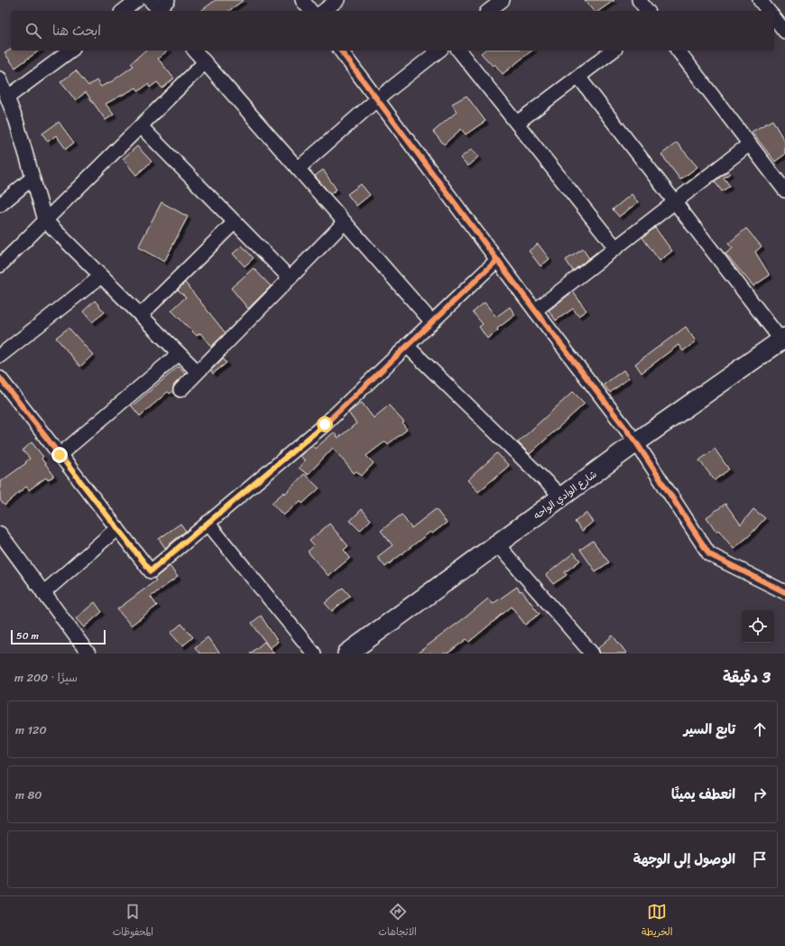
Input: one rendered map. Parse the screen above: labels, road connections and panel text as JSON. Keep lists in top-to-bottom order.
{
  "streets": {
    "main road": ["شارع الوادي الواحه"]
  },
  "scale_bar": "50 m",
  "page": {
    "search": "ابحث هنا",
    "scale": "50 m",
    "heading": ["3 دقيقة", "سيرًا · 200 m"],
    "list": [
      ["تابع السير", "120 m"],
      ["انعطف يمينًا", "80 m"],
      "الوصول إلى الوجهة"
    ],
    "nav": ["الخريطة", "الاتجاهات", "المحفوظات"]
  }
}
